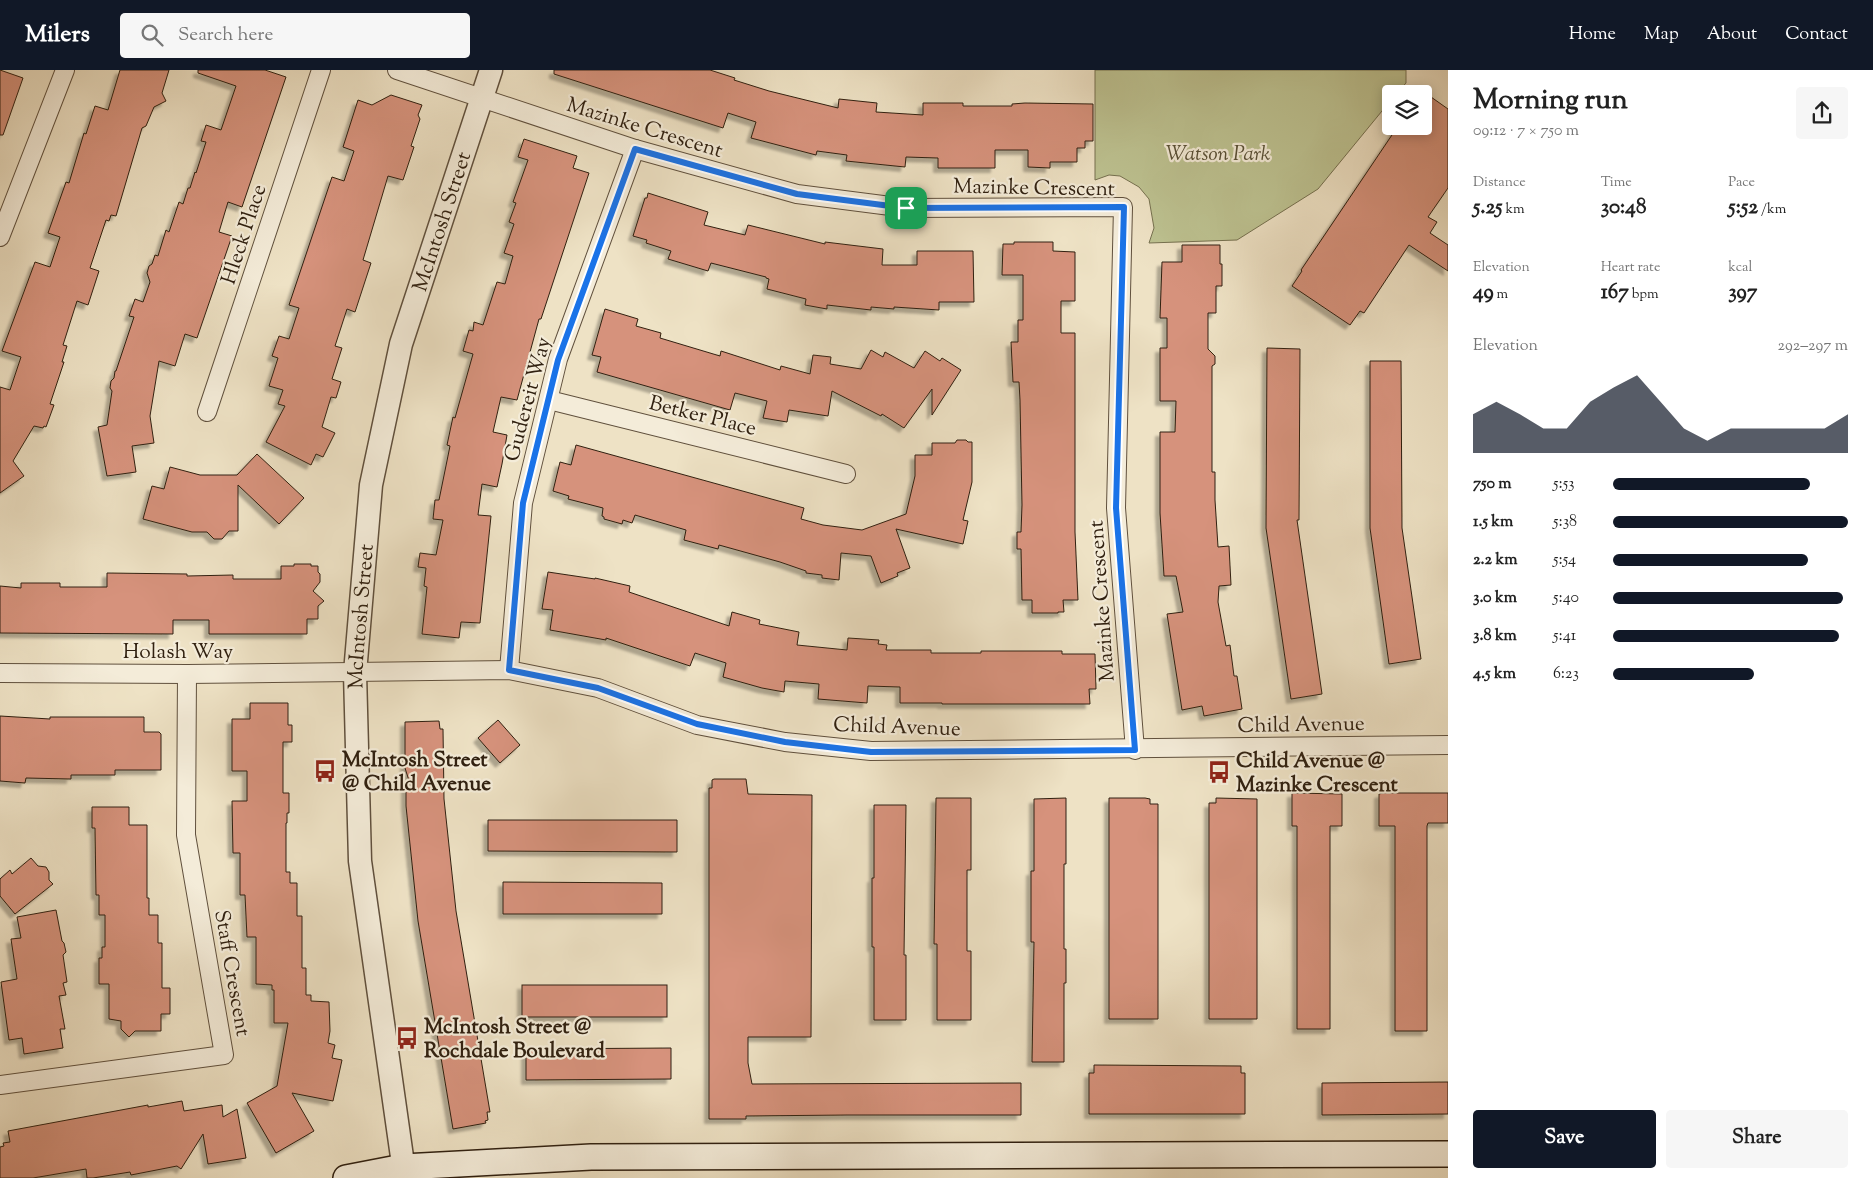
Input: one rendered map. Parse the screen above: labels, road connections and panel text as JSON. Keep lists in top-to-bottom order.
{
  "streets": {
    "street": [
      "Mazinke Crescent",
      "McIntosh Street",
      "Hleck Place",
      "Gudereit Way",
      "Betker Place",
      "Holash Way",
      "Child Avenue",
      "Staff Crescent"
    ]
  },
  "crossings": [
    ["Mazinke Crescent", "McIntosh Street"],
    ["Mazinke Crescent", "Gudereit Way"],
    ["Mazinke Crescent", "Child Avenue"],
    ["McIntosh Street", "Holash Way"],
    ["McIntosh Street", "Child Avenue"],
    ["Gudereit Way", "Betker Place"],
    ["Gudereit Way", "Child Avenue"],
    ["Holash Way", "Child Avenue"],
    ["Holash Way", "Staff Crescent"]
  ],
  "parks": ["Watson Park"],
  "places": {
    "bus stop": ["McIntosh Street @ Child Avenue", "Child Avenue @ Mazinke Crescent", "McIntosh Street @ Rochdale Boulevard"]
  },
  "page": {
    "header": "Milers",
    "search": "Search here",
    "nav": [
      "Home",
      "Map",
      "About",
      "Contact"
    ],
    "heading": ["Morning run", "09:12 · 7 × 750 m"],
    "stats": [
      ["Distance", "5.25 km"],
      ["Time", "30:48"],
      ["Pace", "5:52 /km"],
      ["Elevation", "49 m"],
      ["Heart rate", "167 bpm"],
      ["kcal", "397"]
    ],
    "chart": ["Elevation", "292–297 m"],
    "list": [
      {
        "name": "750 m",
        "note": "5:53"
      },
      {
        "name": "1.5 km",
        "note": "5:38"
      },
      {
        "name": "2.2 km",
        "note": "5:54"
      },
      {
        "name": "3.0 km",
        "note": "5:40"
      },
      {
        "name": "3.8 km",
        "note": "5:41"
      },
      {
        "name": "4.5 km",
        "note": "6:23"
      }
    ],
    "buttons": ["Save", "Share"]
  }
}
